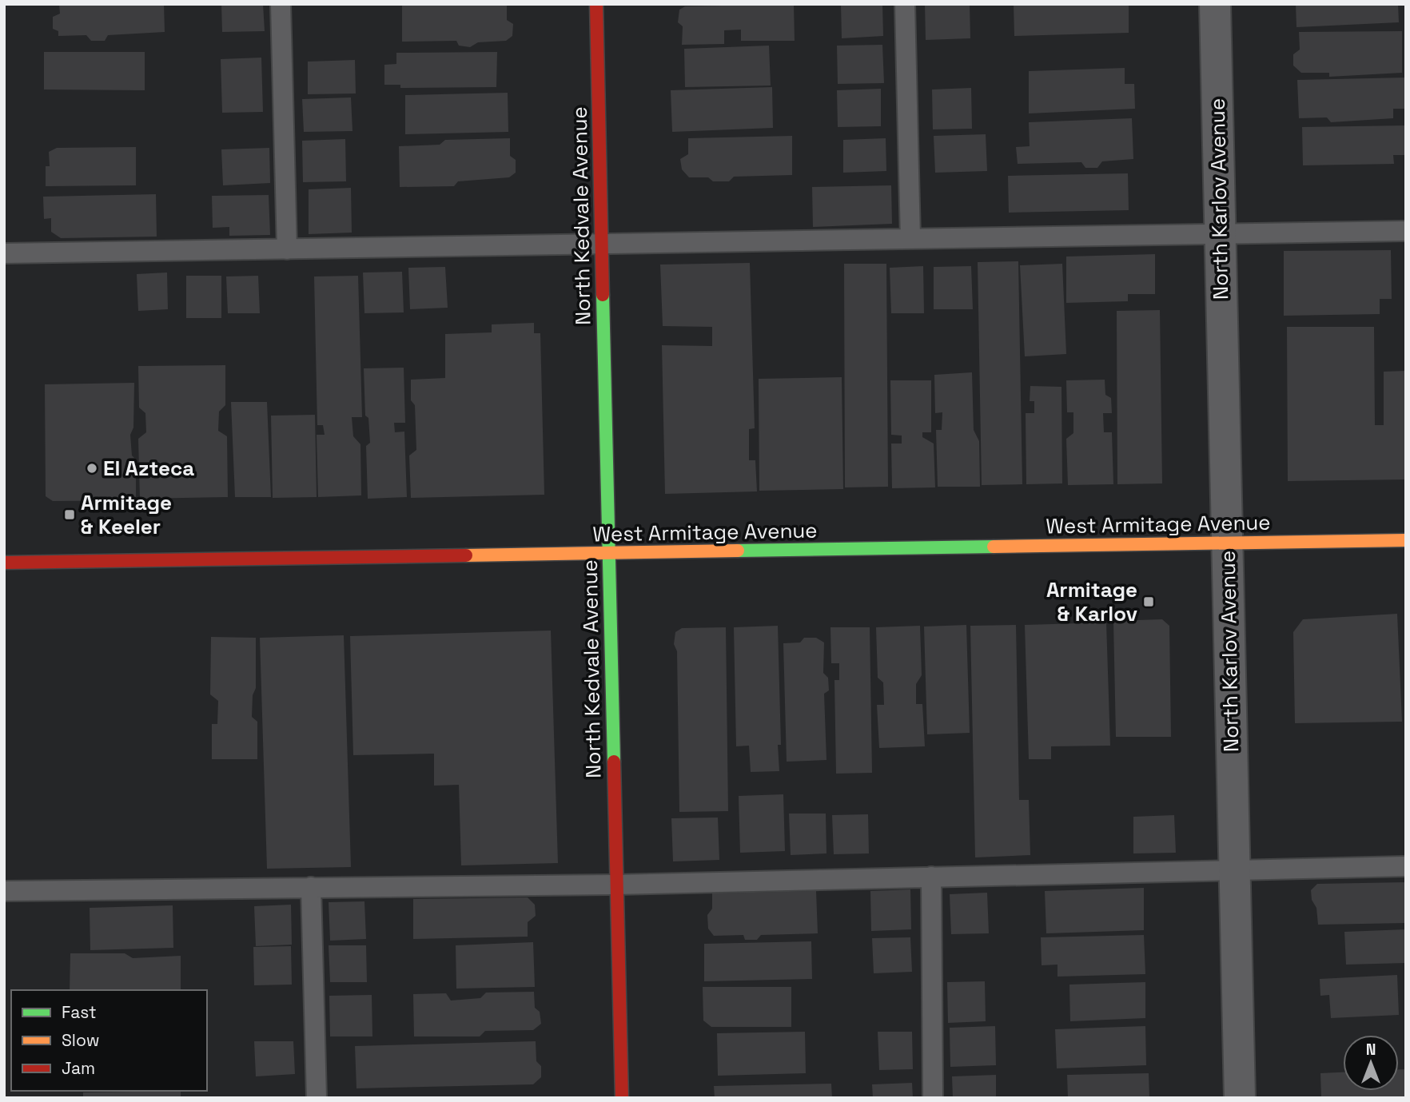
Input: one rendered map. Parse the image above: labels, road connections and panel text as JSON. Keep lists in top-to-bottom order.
{
  "streets": {
    "main road": ["North Kedvale Avenue", "West Armitage Avenue"],
    "street": ["North Karlov Avenue"]
  },
  "crossings": [
    ["North Karlov Avenue", "West Armitage Avenue"],
    ["North Kedvale Avenue", "West Armitage Avenue"]
  ],
  "places": {
    "other": ["El Azteca"],
    "transit": ["Armitage & Keeler", "Armitage & Karlov"]
  },
  "legend": ["Fast", "Slow", "Jam"],
  "north": "top"
}
